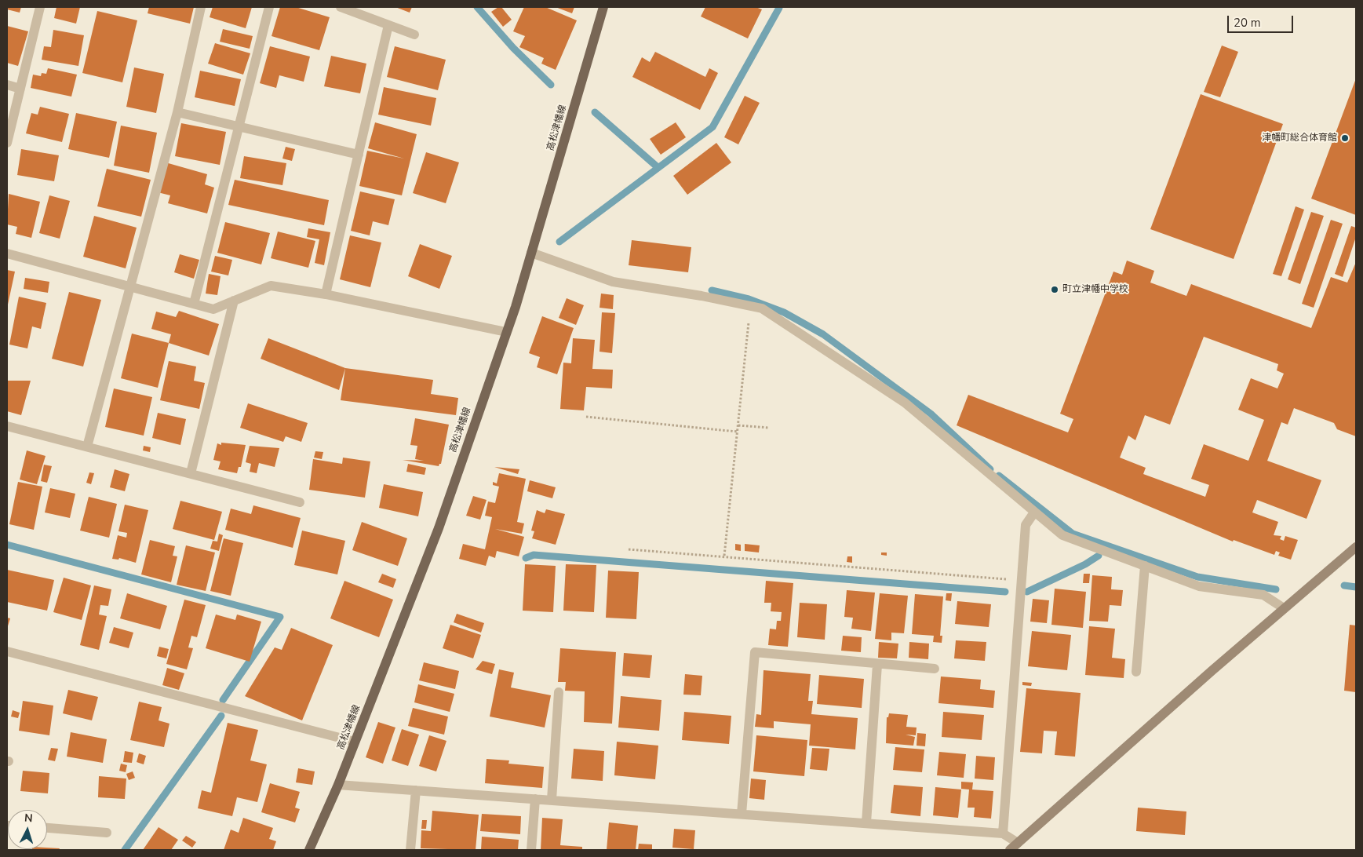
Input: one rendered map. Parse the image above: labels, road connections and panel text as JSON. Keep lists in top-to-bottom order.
{
  "streets": {
    "main road": ["高松津幡線"]
  },
  "places": ["津幡町総合体育館", "町立津幡中学校"],
  "scale_bar": "20 m",
  "north": "top"
}
